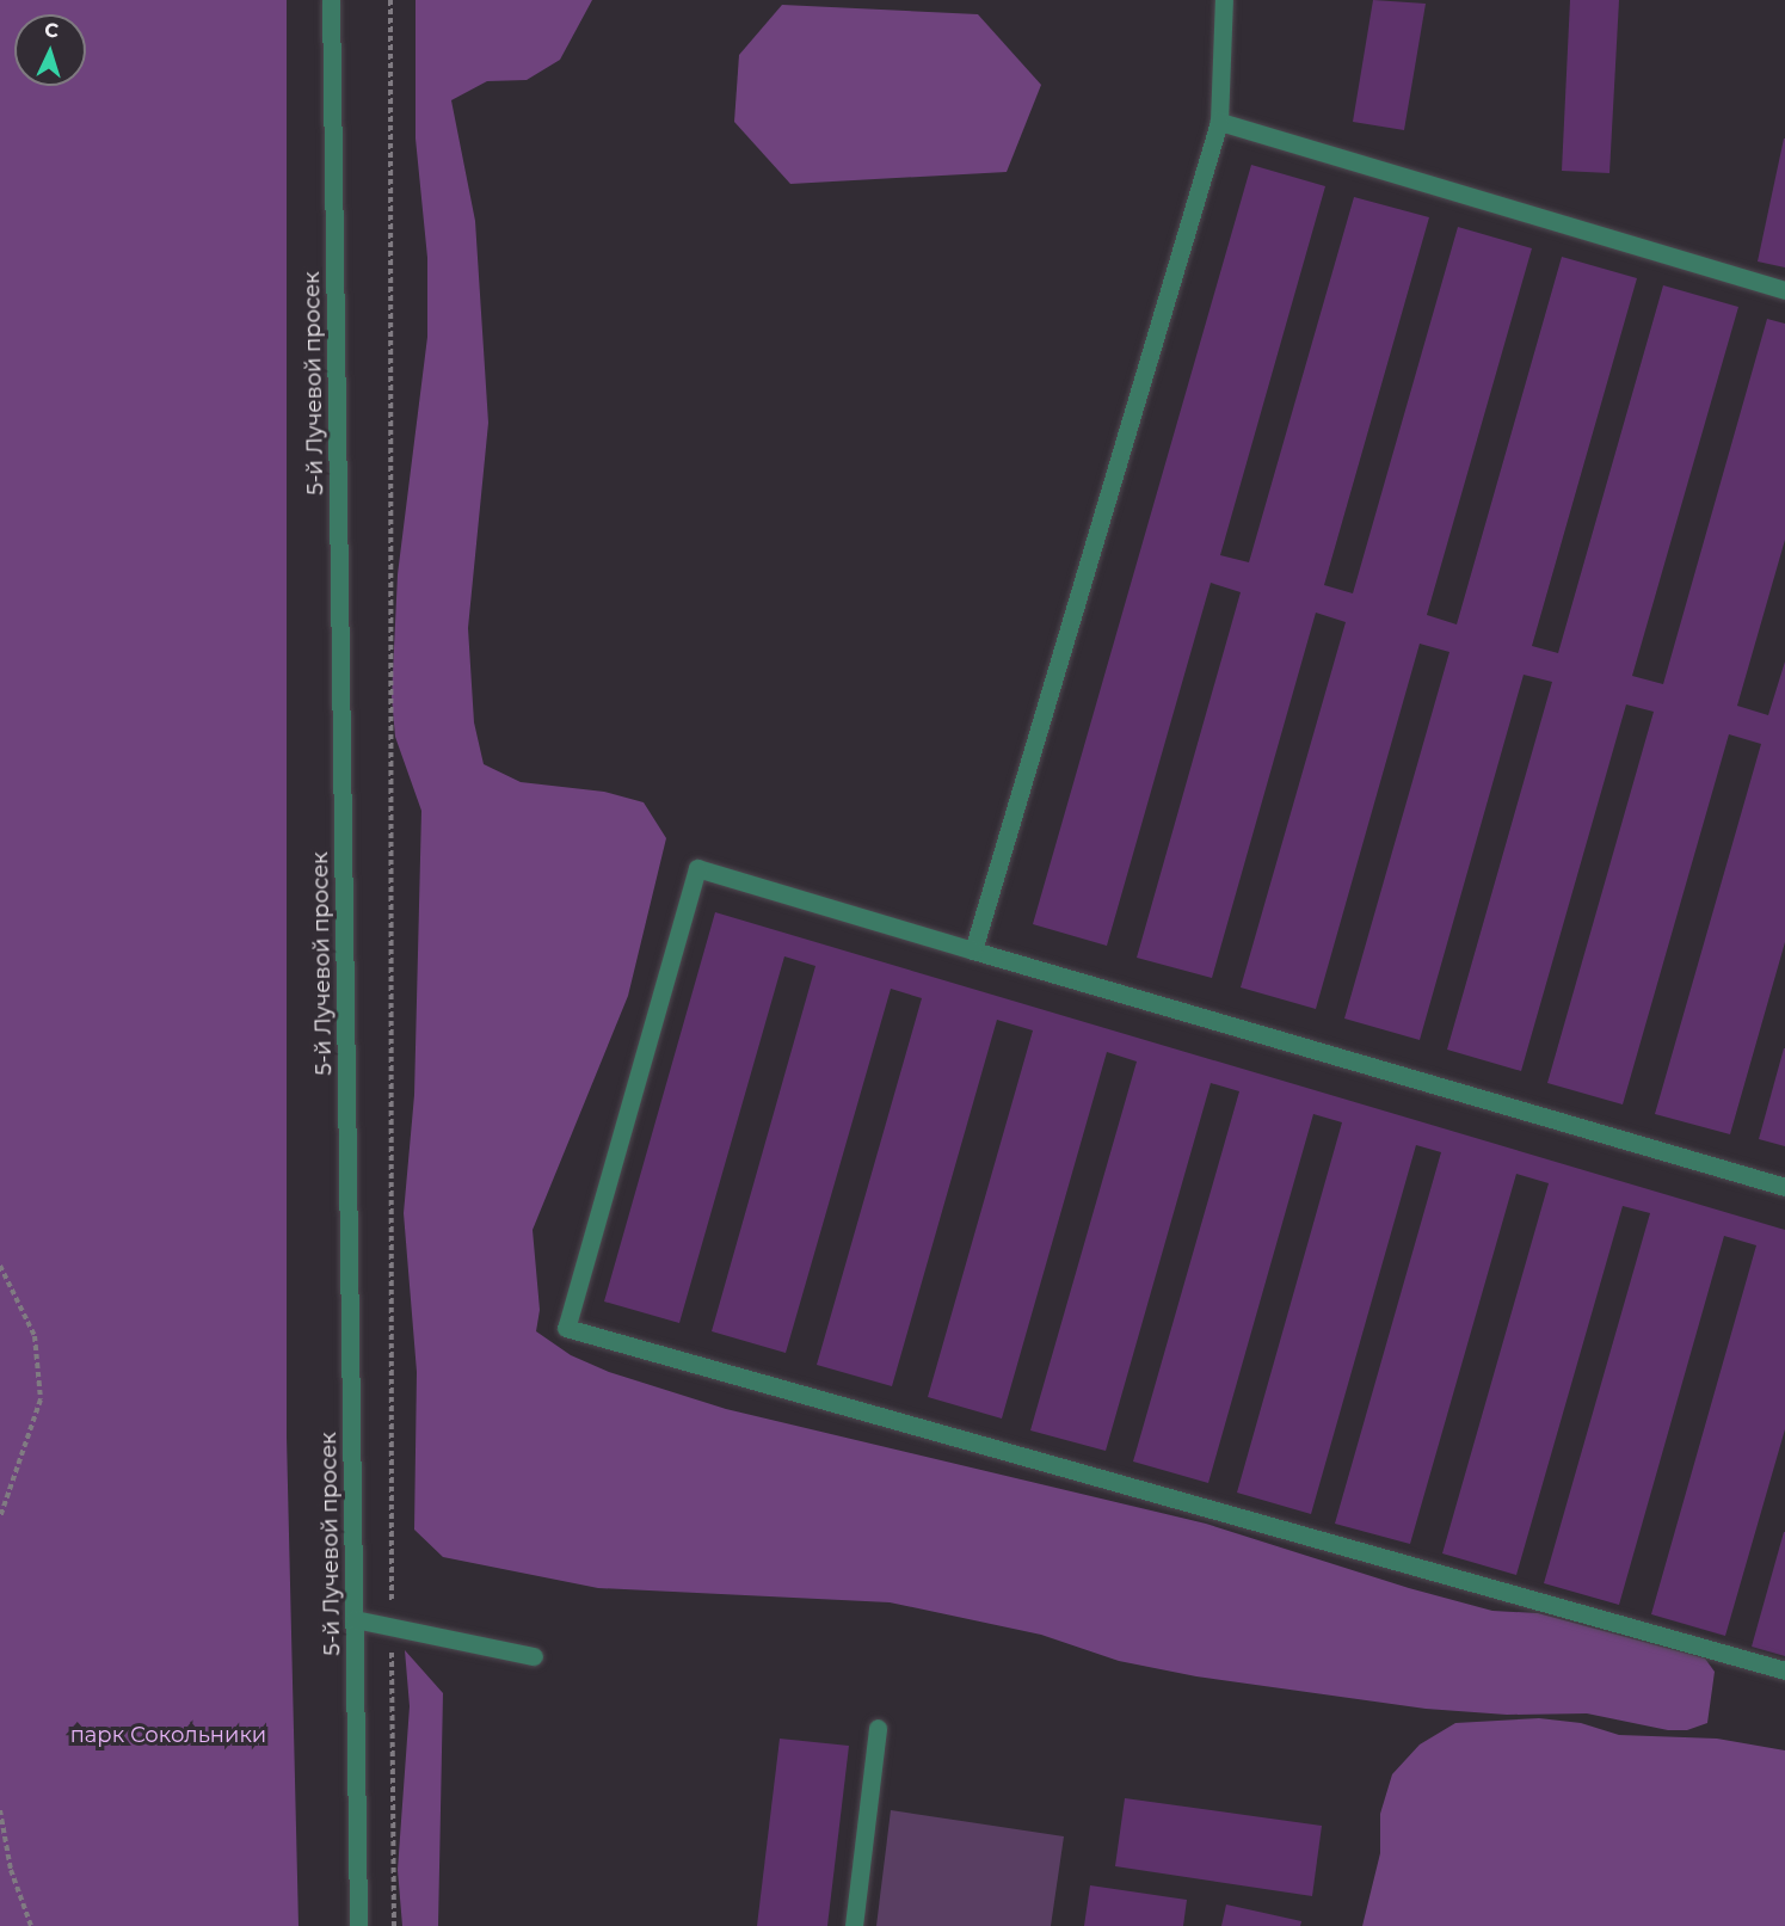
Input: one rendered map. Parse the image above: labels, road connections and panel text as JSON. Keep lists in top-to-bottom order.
{
  "streets": {
    "street": ["5-й Лучевой просек"]
  },
  "parks": ["парк Сокольники"],
  "north": "top"
}
